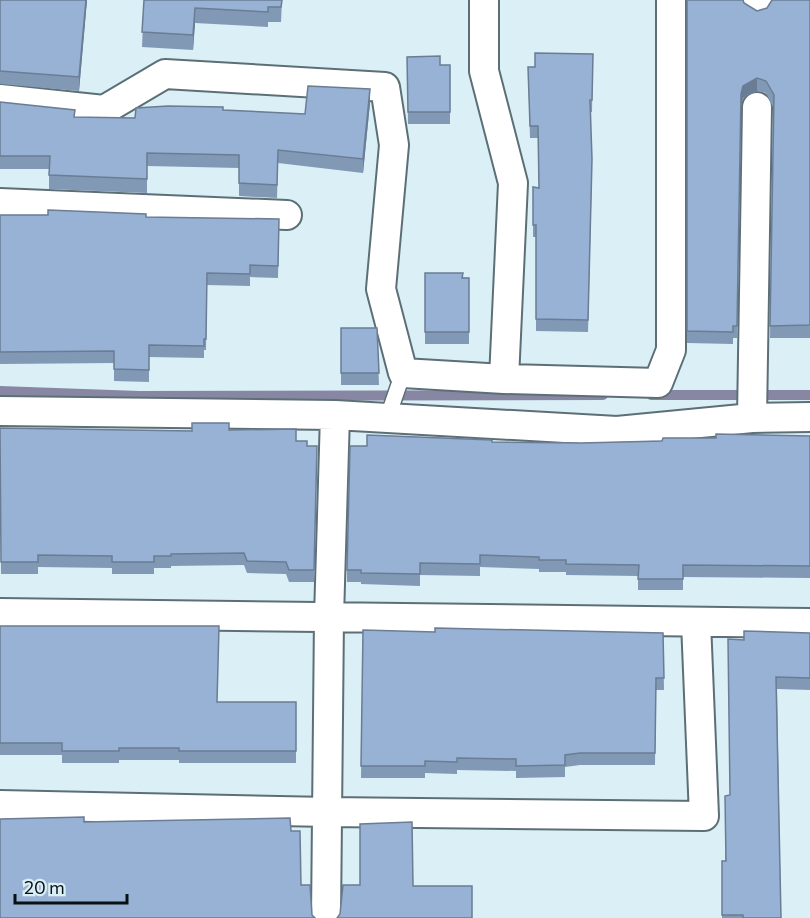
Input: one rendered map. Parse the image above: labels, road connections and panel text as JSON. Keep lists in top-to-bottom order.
{
  "scale_bar": "20 m"
}
